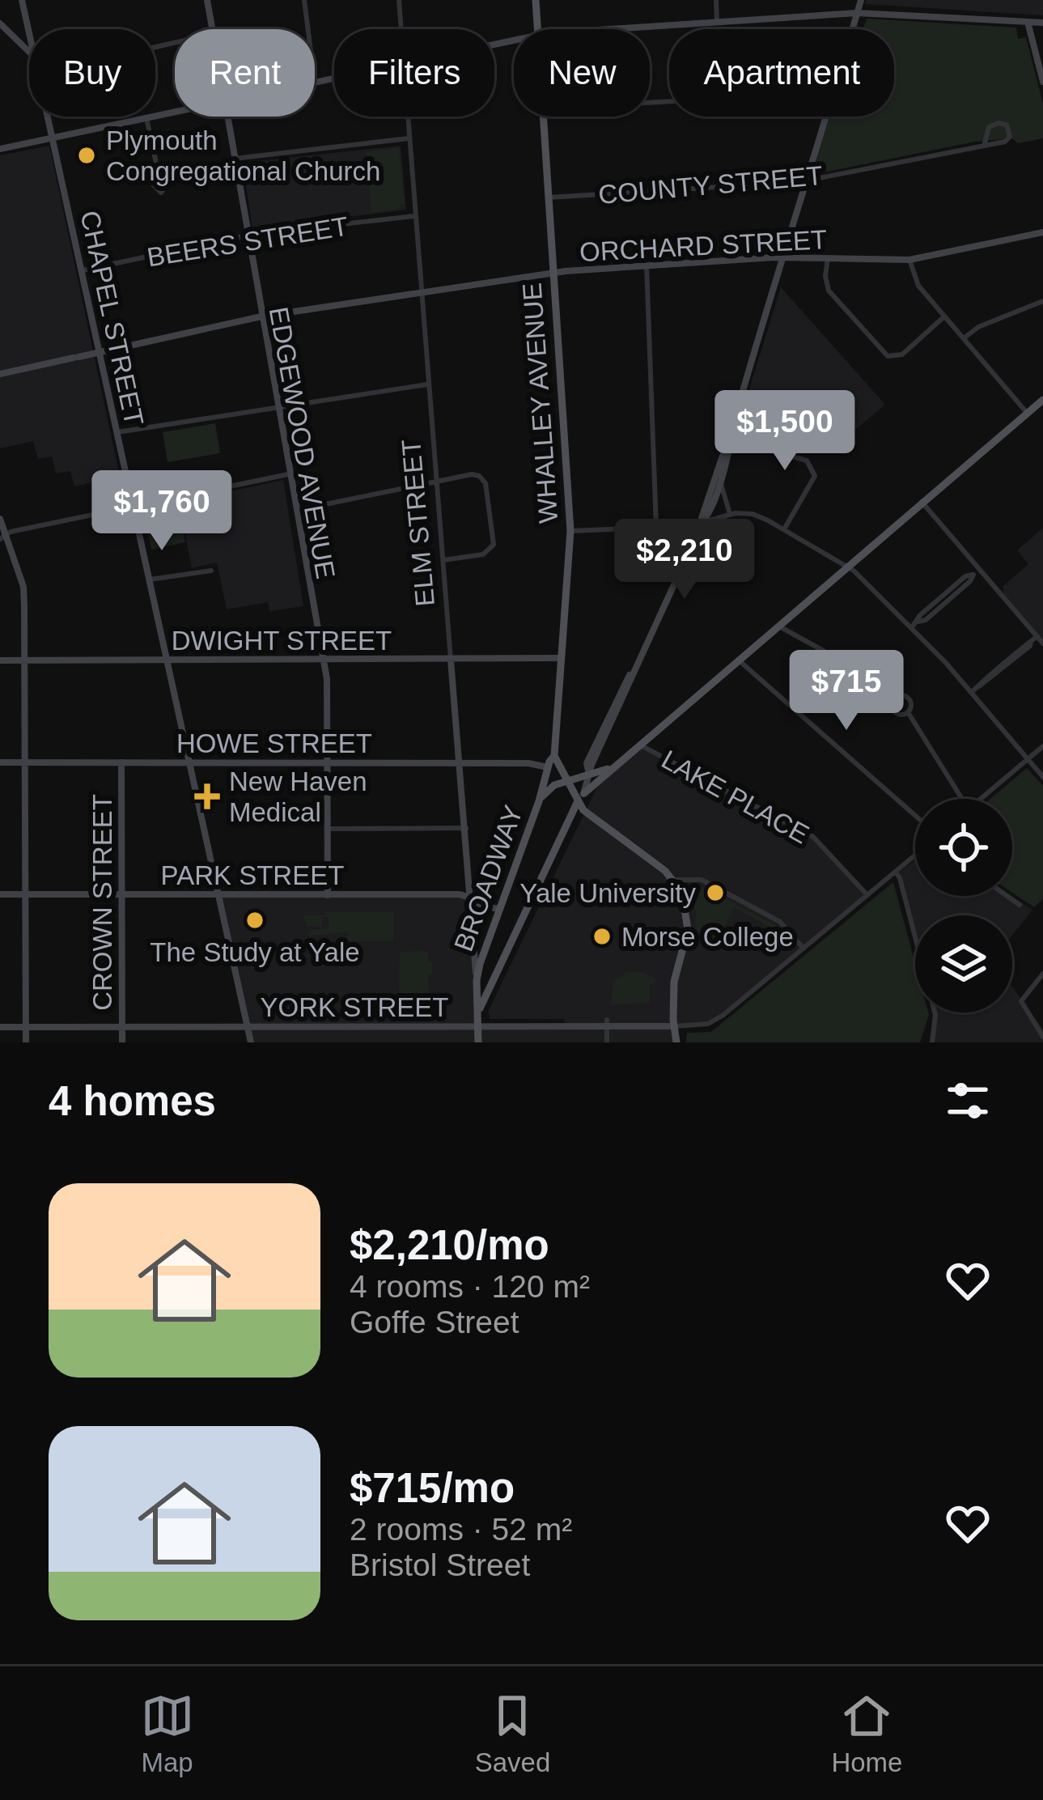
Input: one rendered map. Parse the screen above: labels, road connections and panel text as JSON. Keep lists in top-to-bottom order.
{
  "streets": {
    "main road": [
      "ORCHARD STREET",
      "CHAPEL STREET",
      "WHALLEY AVENUE",
      "EDGEWOOD AVENUE",
      "ELM STREET",
      "DWIGHT STREET",
      "HOWE STREET",
      "PARK STREET",
      "BROADWAY",
      "CROWN STREET",
      "YORK STREET"
    ],
    "street": ["COUNTY STREET", "BEERS STREET", "LAKE PLACE"]
  },
  "crossings": [
    ["COUNTY STREET", "WHALLEY AVENUE"],
    ["BEERS STREET", "CHAPEL STREET"],
    ["BEERS STREET", "EDGEWOOD AVENUE"],
    ["BEERS STREET", "ELM STREET"],
    ["ORCHARD STREET", "CHAPEL STREET"],
    ["ORCHARD STREET", "WHALLEY AVENUE"],
    ["ORCHARD STREET", "EDGEWOOD AVENUE"],
    ["ORCHARD STREET", "ELM STREET"],
    ["CHAPEL STREET", "DWIGHT STREET"],
    ["CHAPEL STREET", "HOWE STREET"],
    ["CHAPEL STREET", "PARK STREET"],
    ["CHAPEL STREET", "YORK STREET"],
    ["WHALLEY AVENUE", "DWIGHT STREET"],
    ["WHALLEY AVENUE", "HOWE STREET"],
    ["WHALLEY AVENUE", "BROADWAY"],
    ["EDGEWOOD AVENUE", "DWIGHT STREET"],
    ["EDGEWOOD AVENUE", "HOWE STREET"],
    ["EDGEWOOD AVENUE", "PARK STREET"],
    ["ELM STREET", "DWIGHT STREET"],
    ["ELM STREET", "HOWE STREET"],
    ["ELM STREET", "PARK STREET"],
    ["ELM STREET", "BROADWAY"],
    ["ELM STREET", "YORK STREET"],
    ["HOWE STREET", "CROWN STREET"],
    ["PARK STREET", "BROADWAY"],
    ["PARK STREET", "CROWN STREET"],
    ["CROWN STREET", "YORK STREET"]
  ],
  "places": {
    "other": [
      "Plymouth Congregational Church",
      "Yale University",
      "The Study at Yale",
      "Morse College"
    ],
    "health": ["New Haven Medical"]
  },
  "page": {
    "chip": [
      "Buy",
      "Rent",
      "Filters",
      "New",
      "Apartment"
    ],
    "price": [
      "$1,500",
      "$1,760",
      "$2,210",
      "$715"
    ],
    "heading": "4 homes",
    "list": [
      {
        "name": "$2,210/mo",
        "note": "4 rooms · 120 m² · Goffe Street"
      },
      {
        "name": "$715/mo",
        "note": "2 rooms · 52 m² · Bristol Street"
      }
    ],
    "tabs": ["Map", "Saved", "Home"]
  }
}
